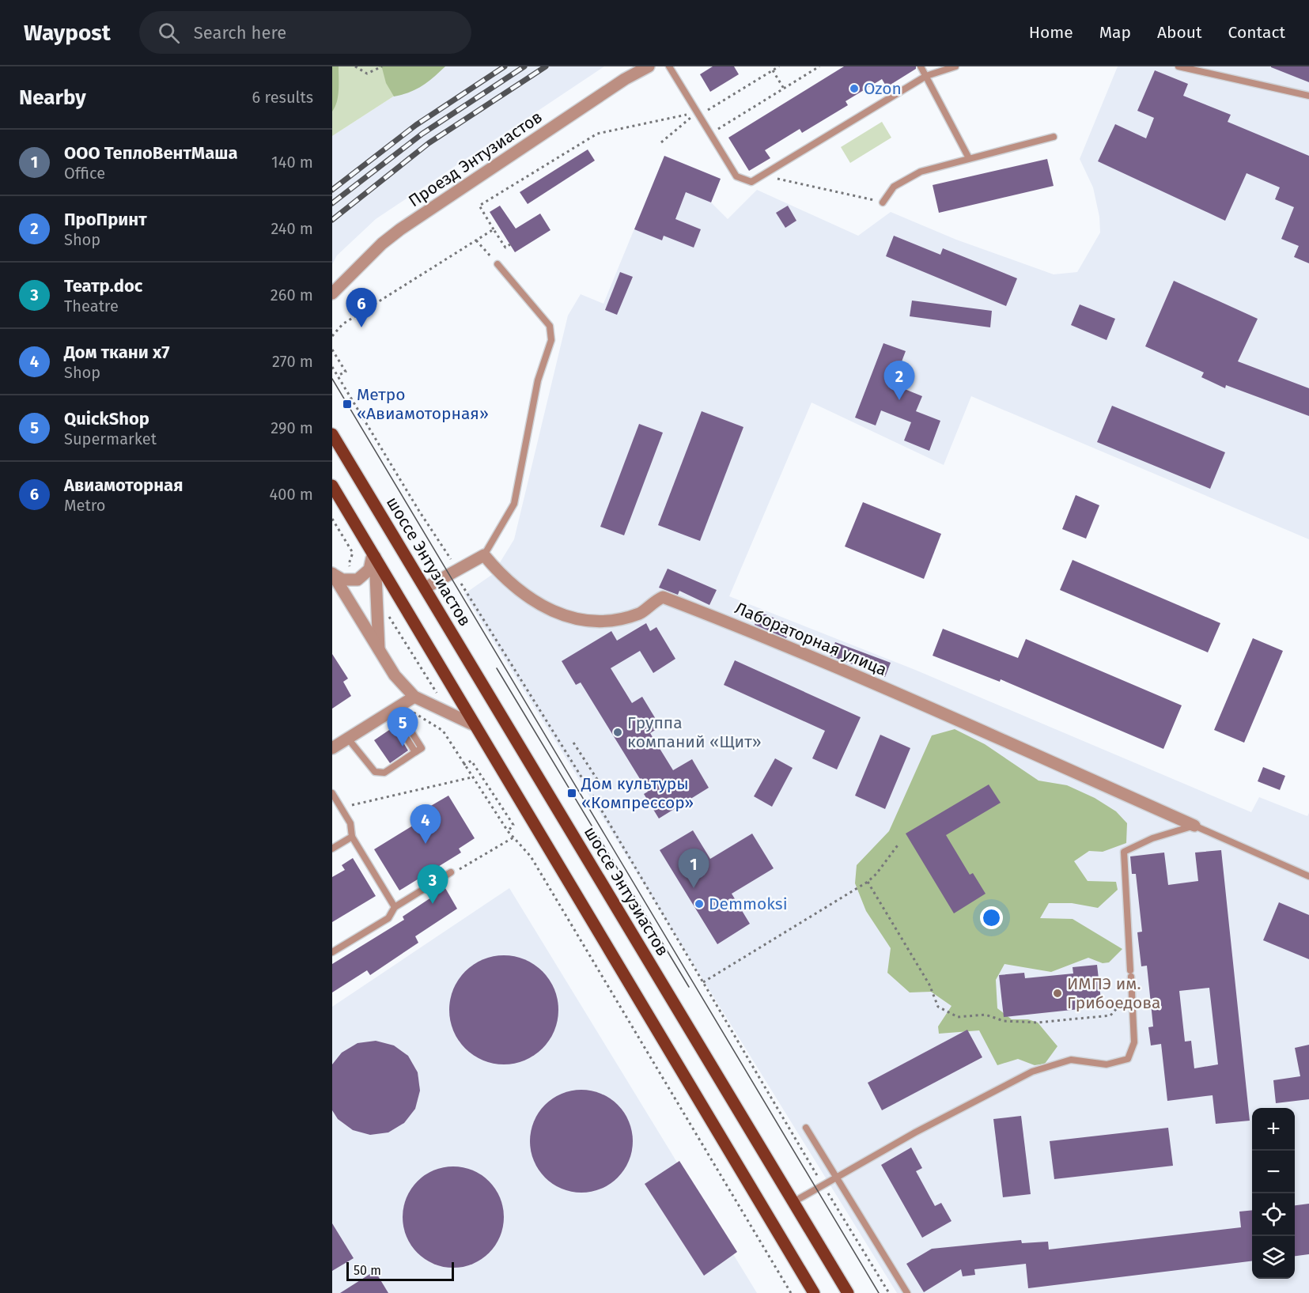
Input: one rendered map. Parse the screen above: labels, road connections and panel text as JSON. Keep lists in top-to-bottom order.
{
  "streets": {
    "main road": ["шоссе Энтузиастов"],
    "street": ["Проезд Энтузиастов", "Лабораторная улица"]
  },
  "places": {
    "other": [
      "Ozon",
      "Группа компаний «Щит»",
      "Demmoksi",
      "ИМПЭ им. Грибоедова"
    ],
    "transit": ["Метро «Авиамоторная»", "Дом культуры «Компрессор»"]
  },
  "scale_bar": "50 m",
  "page": {
    "header": "Waypost",
    "search": "Search here",
    "nav": [
      "Home",
      "Map",
      "About",
      "Contact"
    ],
    "heading": ["Nearby", "6 results"],
    "list": [
      {
        "mark": "1",
        "name": "ООО ТеплоВентМаша",
        "note": "Office",
        "value": "140 m"
      },
      {
        "mark": "2",
        "name": "ПроПринт",
        "note": "Shop",
        "value": "240 m"
      },
      {
        "mark": "3",
        "name": "Театр.doc",
        "note": "Theatre",
        "value": "260 m"
      },
      {
        "mark": "4",
        "name": "Дом ткани x7",
        "note": "Shop",
        "value": "270 m"
      },
      {
        "mark": "5",
        "name": "QuickShop",
        "note": "Supermarket",
        "value": "290 m"
      },
      {
        "mark": "6",
        "name": "Авиамоторная",
        "note": "Metro",
        "value": "400 m"
      }
    ],
    "pins": [
      "6",
      "2",
      "5",
      "4",
      "1",
      "3"
    ],
    "map_buttons": ["+", "−"],
    "scale": "50 m"
  }
}
